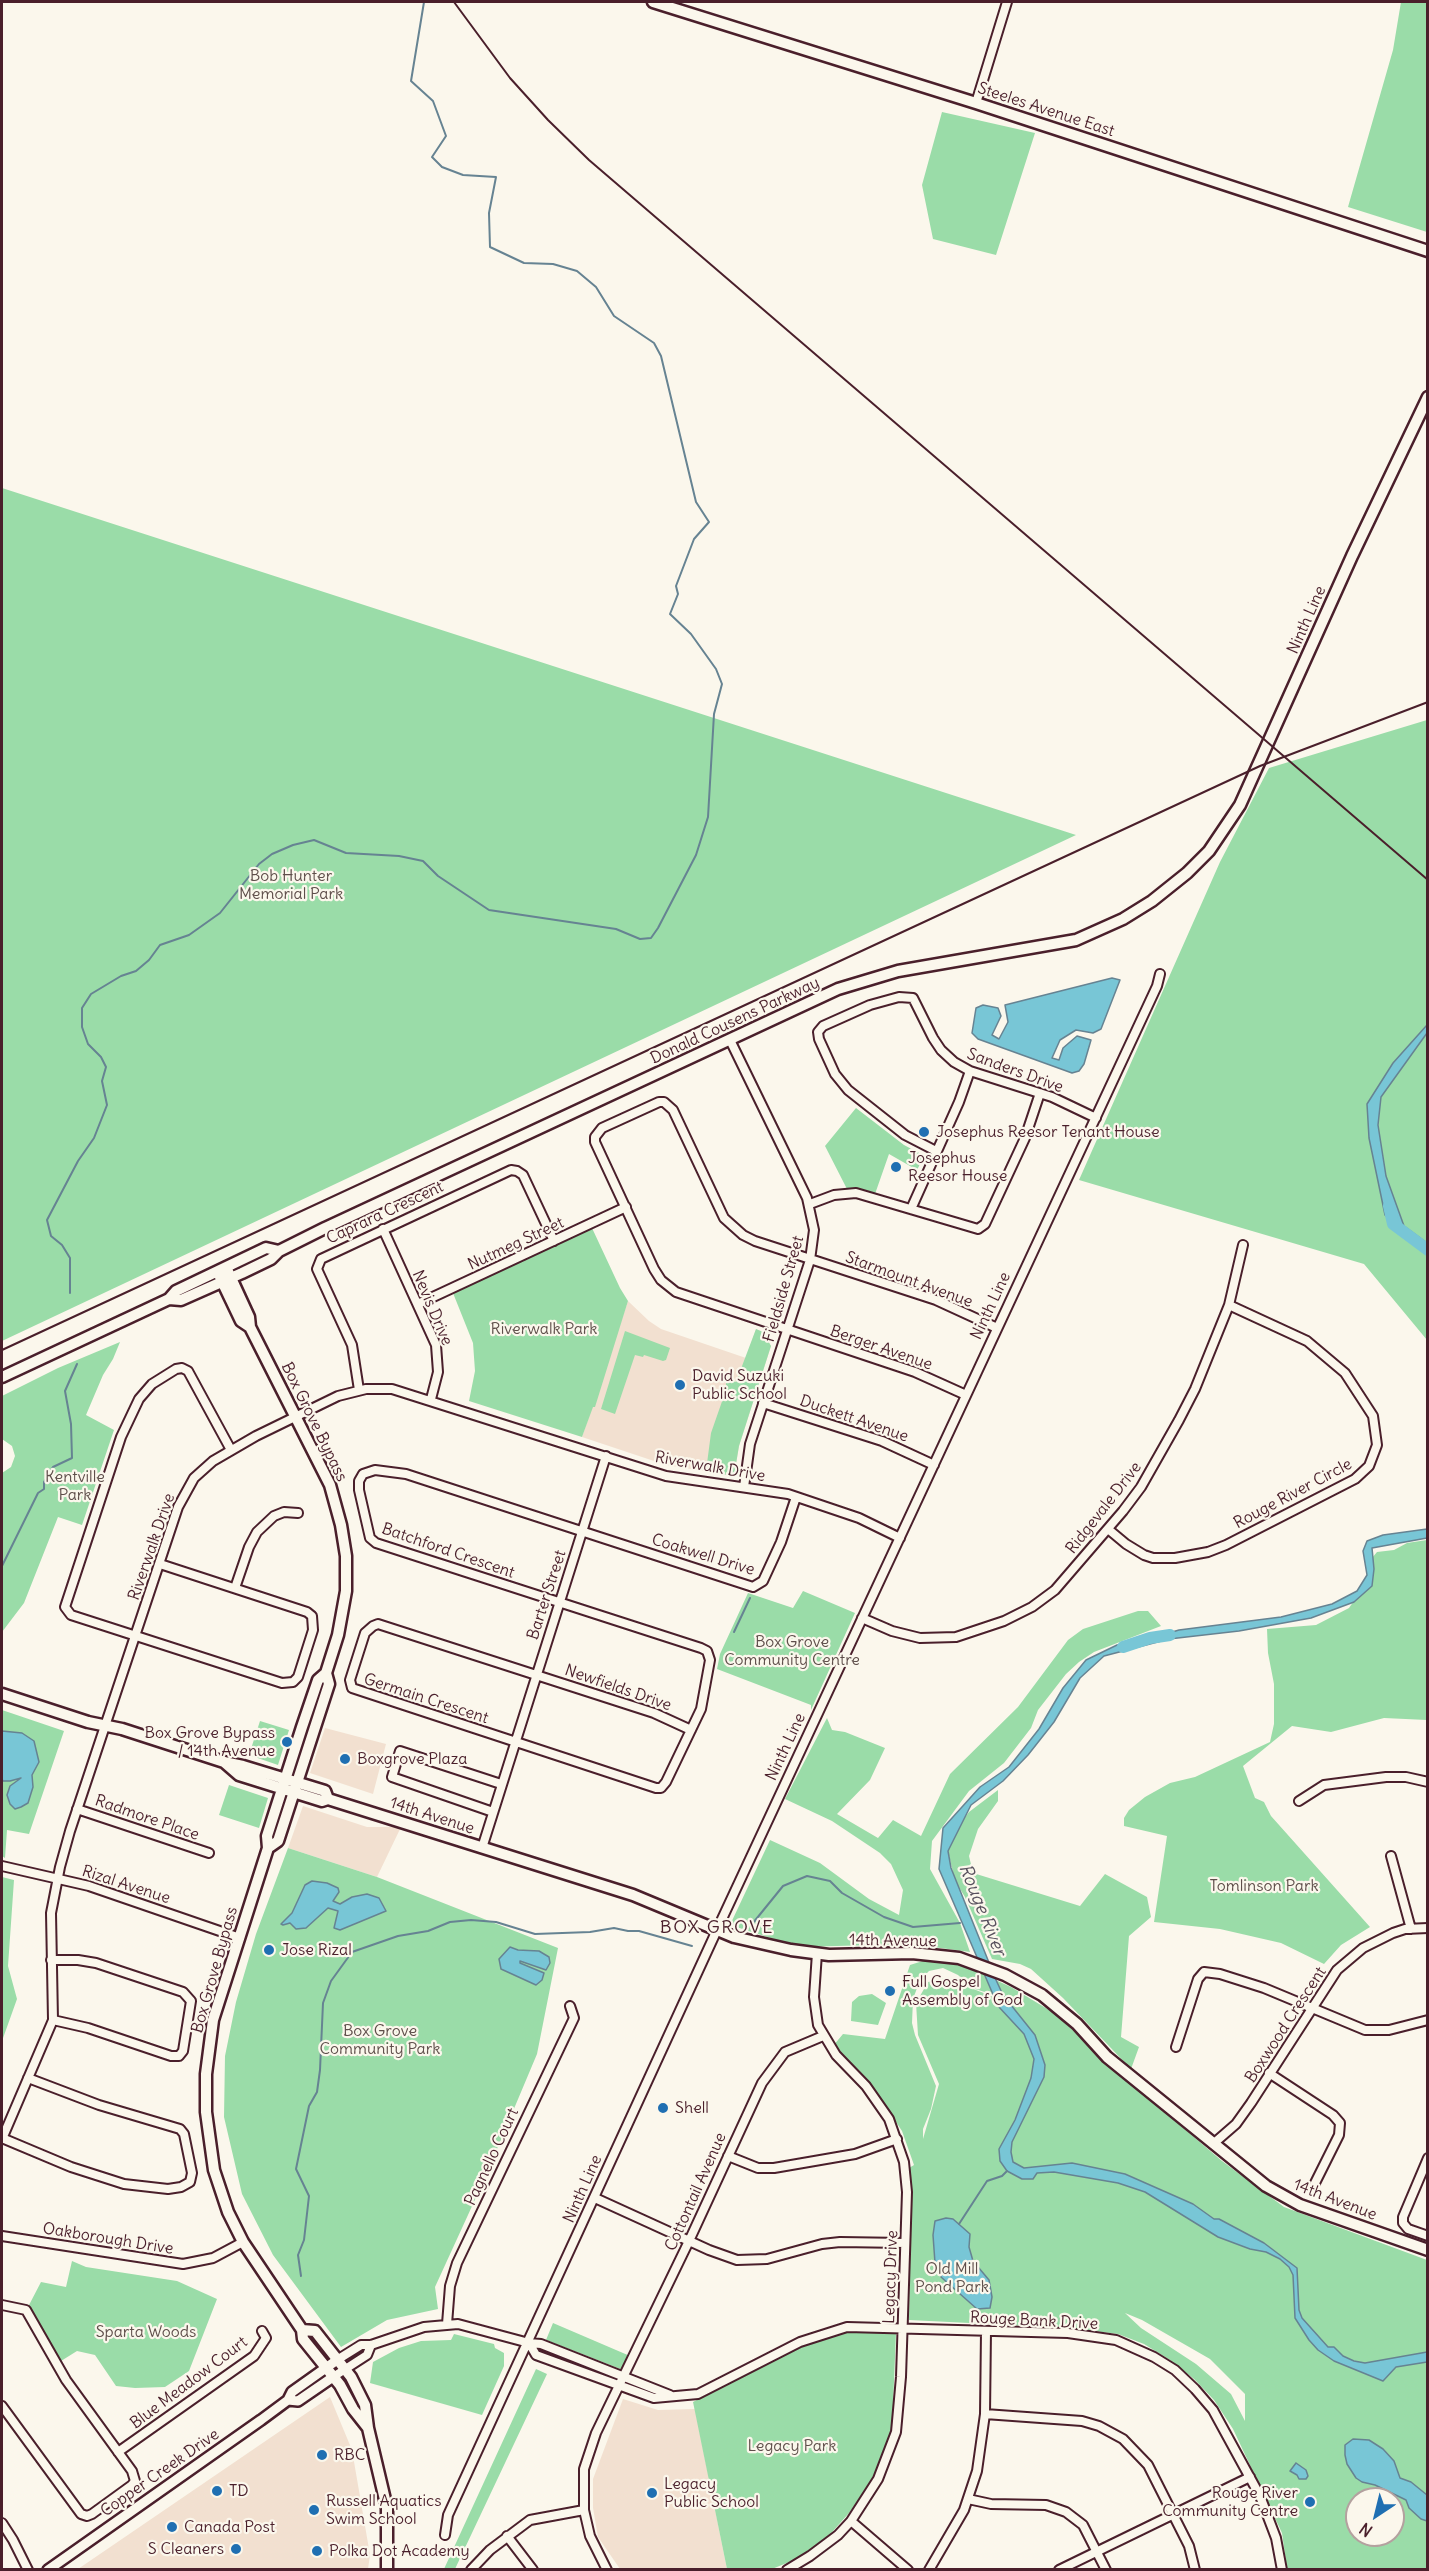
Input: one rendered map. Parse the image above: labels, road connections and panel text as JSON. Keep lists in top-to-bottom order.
{
  "streets": {
    "main road": [
      "Steeles Avenue East",
      "Ninth Line",
      "Donald Cousens Parkway",
      "Box Grove Bypass",
      "14th Avenue"
    ],
    "street": [
      "Sanders Drive",
      "Caprara Crescent",
      "Nutmeg Street",
      "Starmount Avenue",
      "Fieldside Street",
      "Nevis Drive",
      "Berger Avenue",
      "Duckett Avenue",
      "Riverwalk Drive",
      "Rouge River Circle",
      "Ridgevale Drive",
      "Batchford Crescent",
      "Coakwell Drive",
      "Barter Street",
      "Newfields Drive",
      "Germain Crescent",
      "Radmore Place",
      "Rizal Avenue",
      "Boxwood Crescent",
      "Pagnello Court",
      "Cottontail Avenue",
      "Oakborough Drive",
      "Legacy Drive",
      "Rouge Bank Drive",
      "Blue Meadow Court",
      "Copper Creek Drive"
    ]
  },
  "crossings": [
    ["Ninth Line", "Donald Cousens Parkway"],
    ["Ninth Line", "Sanders Drive"],
    ["Ninth Line", "Starmount Avenue"],
    ["Ninth Line", "Berger Avenue"],
    ["Ninth Line", "Duckett Avenue"],
    ["Ninth Line", "Riverwalk Drive"],
    ["Ninth Line", "Ridgevale Drive"],
    ["Ninth Line", "14th Avenue"],
    ["Ninth Line", "Rouge Bank Drive"],
    ["Donald Cousens Parkway", "Fieldside Street"],
    ["Donald Cousens Parkway", "Box Grove Bypass"],
    ["Caprara Crescent", "Nutmeg Street"],
    ["Caprara Crescent", "Nevis Drive"],
    ["Caprara Crescent", "Riverwalk Drive"],
    ["Nutmeg Street", "Starmount Avenue"],
    ["Nutmeg Street", "Nevis Drive"],
    ["Nutmeg Street", "Berger Avenue"],
    ["Starmount Avenue", "Fieldside Street"],
    ["Starmount Avenue", "Berger Avenue"],
    ["Fieldside Street", "Berger Avenue"],
    ["Fieldside Street", "Duckett Avenue"],
    ["Fieldside Street", "Riverwalk Drive"],
    ["Nevis Drive", "Riverwalk Drive"],
    ["Box Grove Bypass", "Riverwalk Drive"],
    ["Box Grove Bypass", "14th Avenue"],
    ["Box Grove Bypass", "Rizal Avenue"],
    ["Box Grove Bypass", "Oakborough Drive"],
    ["Box Grove Bypass", "Rouge Bank Drive"],
    ["Box Grove Bypass", "Copper Creek Drive"],
    ["Riverwalk Drive", "Coakwell Drive"],
    ["Riverwalk Drive", "Barter Street"],
    ["Riverwalk Drive", "14th Avenue"],
    ["Riverwalk Drive", "Radmore Place"],
    ["Riverwalk Drive", "Rizal Avenue"],
    ["Rouge River Circle", "Ridgevale Drive"],
    ["Batchford Crescent", "Coakwell Drive"],
    ["Batchford Crescent", "Barter Street"],
    ["Coakwell Drive", "Barter Street"],
    ["Barter Street", "Newfields Drive"],
    ["Barter Street", "Germain Crescent"],
    ["Barter Street", "14th Avenue"],
    ["Newfields Drive", "Germain Crescent"],
    ["14th Avenue", "Boxwood Crescent"],
    ["14th Avenue", "Legacy Drive"],
    ["Pagnello Court", "Rouge Bank Drive"],
    ["Cottontail Avenue", "Legacy Drive"],
    ["Cottontail Avenue", "Rouge Bank Drive"],
    ["Legacy Drive", "Rouge Bank Drive"],
    ["Rouge Bank Drive", "Copper Creek Drive"]
  ],
  "districts": ["BOX GROVE"],
  "water": ["Rouge River"],
  "parks": [
    "Bob Hunter Memorial Park",
    "Riverwalk Park",
    "Kentville Park",
    "Box Grove Community Centre",
    "Tomlinson Park",
    "Box Grove Community Park",
    "Old Mill Pond Park",
    "Sparta Woods",
    "Legacy Park"
  ],
  "places": [
    "Josephus Reesor Tenant House",
    "Josephus Reesor House",
    "David Suzuki Public School",
    "Box Grove Bypass / 14th Avenue",
    "Boxgrove Plaza",
    "Jose Rizal",
    "Full Gospel Assembly of God",
    "Shell",
    "RBC",
    "TD",
    "Legacy Public School",
    "Rouge River Community Centre",
    "Russell Aquatics Swim School",
    "Canada Post",
    "S Cleaners",
    "Polka Dot Academy"
  ],
  "north": "bottom left"
}
